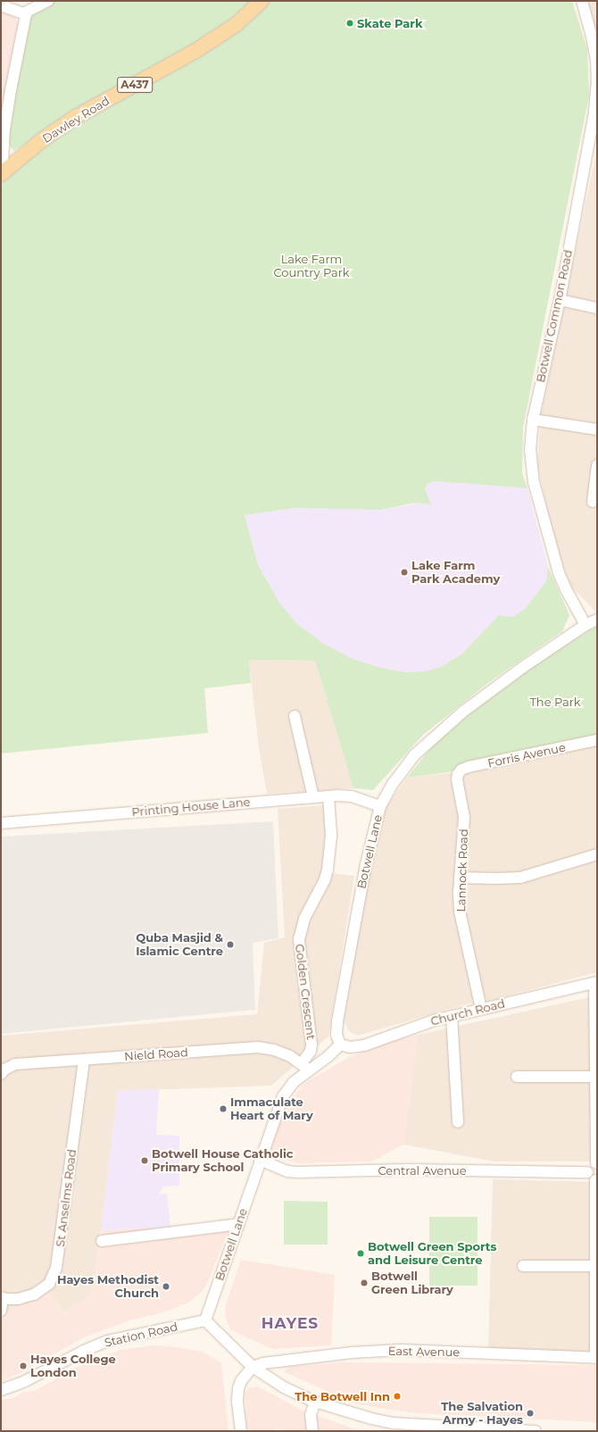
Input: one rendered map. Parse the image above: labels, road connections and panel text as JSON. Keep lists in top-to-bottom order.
{
  "streets": {
    "main road": ["A437", "Dawley Road"],
    "street": [
      "Botwell Common Road",
      "Forris Avenue",
      "Printing House Lane",
      "Botwell Lane",
      "Lannock Road",
      "Golden Crescent",
      "Church Road",
      "Nield Road",
      "Central Avenue",
      "St Anselms Road",
      "Station Road",
      "East Avenue"
    ]
  },
  "crossings": [
    ["Botwell Common Road", "Botwell Lane"],
    ["Forris Avenue", "Lannock Road"],
    ["Printing House Lane", "Botwell Lane"],
    ["Printing House Lane", "Golden Crescent"],
    ["Botwell Lane", "Golden Crescent"],
    ["Botwell Lane", "Church Road"],
    ["Botwell Lane", "Nield Road"],
    ["Botwell Lane", "Central Avenue"],
    ["Botwell Lane", "Station Road"],
    ["Lannock Road", "Church Road"],
    ["Golden Crescent", "Nield Road"],
    ["Nield Road", "St Anselms Road"]
  ],
  "districts": ["HAYES"],
  "parks": ["Lake Farm Country Park", "The Park"],
  "places": [
    "Skate Park",
    "Lake Farm Park Academy",
    "Quba Masjid & Islamic Centre",
    "Immaculate Heart of Mary",
    "Botwell House Catholic Primary School",
    "Botwell Green Sports and Leisure Centre",
    "Botwell Green Library",
    "Hayes Methodist Church",
    "Hayes College London",
    "The Botwell Inn",
    "The Salvation Army - Hayes"
  ]
}
